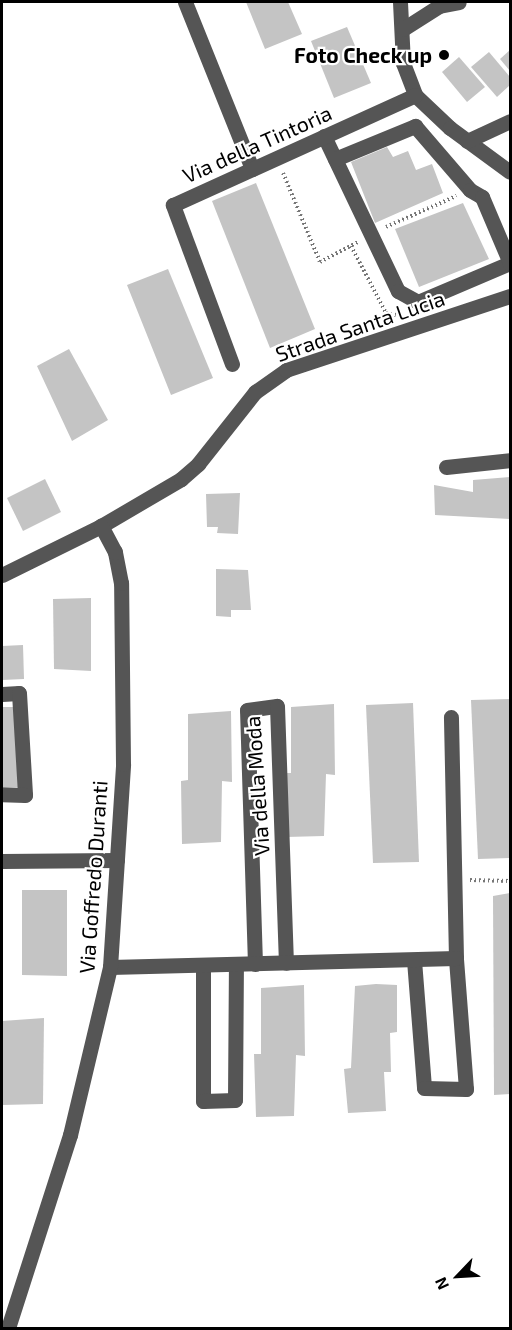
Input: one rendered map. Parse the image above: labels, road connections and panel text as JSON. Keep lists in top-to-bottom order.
{
  "streets": {
    "street": [
      "Via della Tintoria",
      "Strada Santa Lucia",
      "Via della Moda",
      "Via Goffredo Duranti"
    ]
  },
  "crossings": [
    ["Strada Santa Lucia", "Via Goffredo Duranti"]
  ],
  "places": ["Foto Check up"],
  "north": "bottom left"
}
